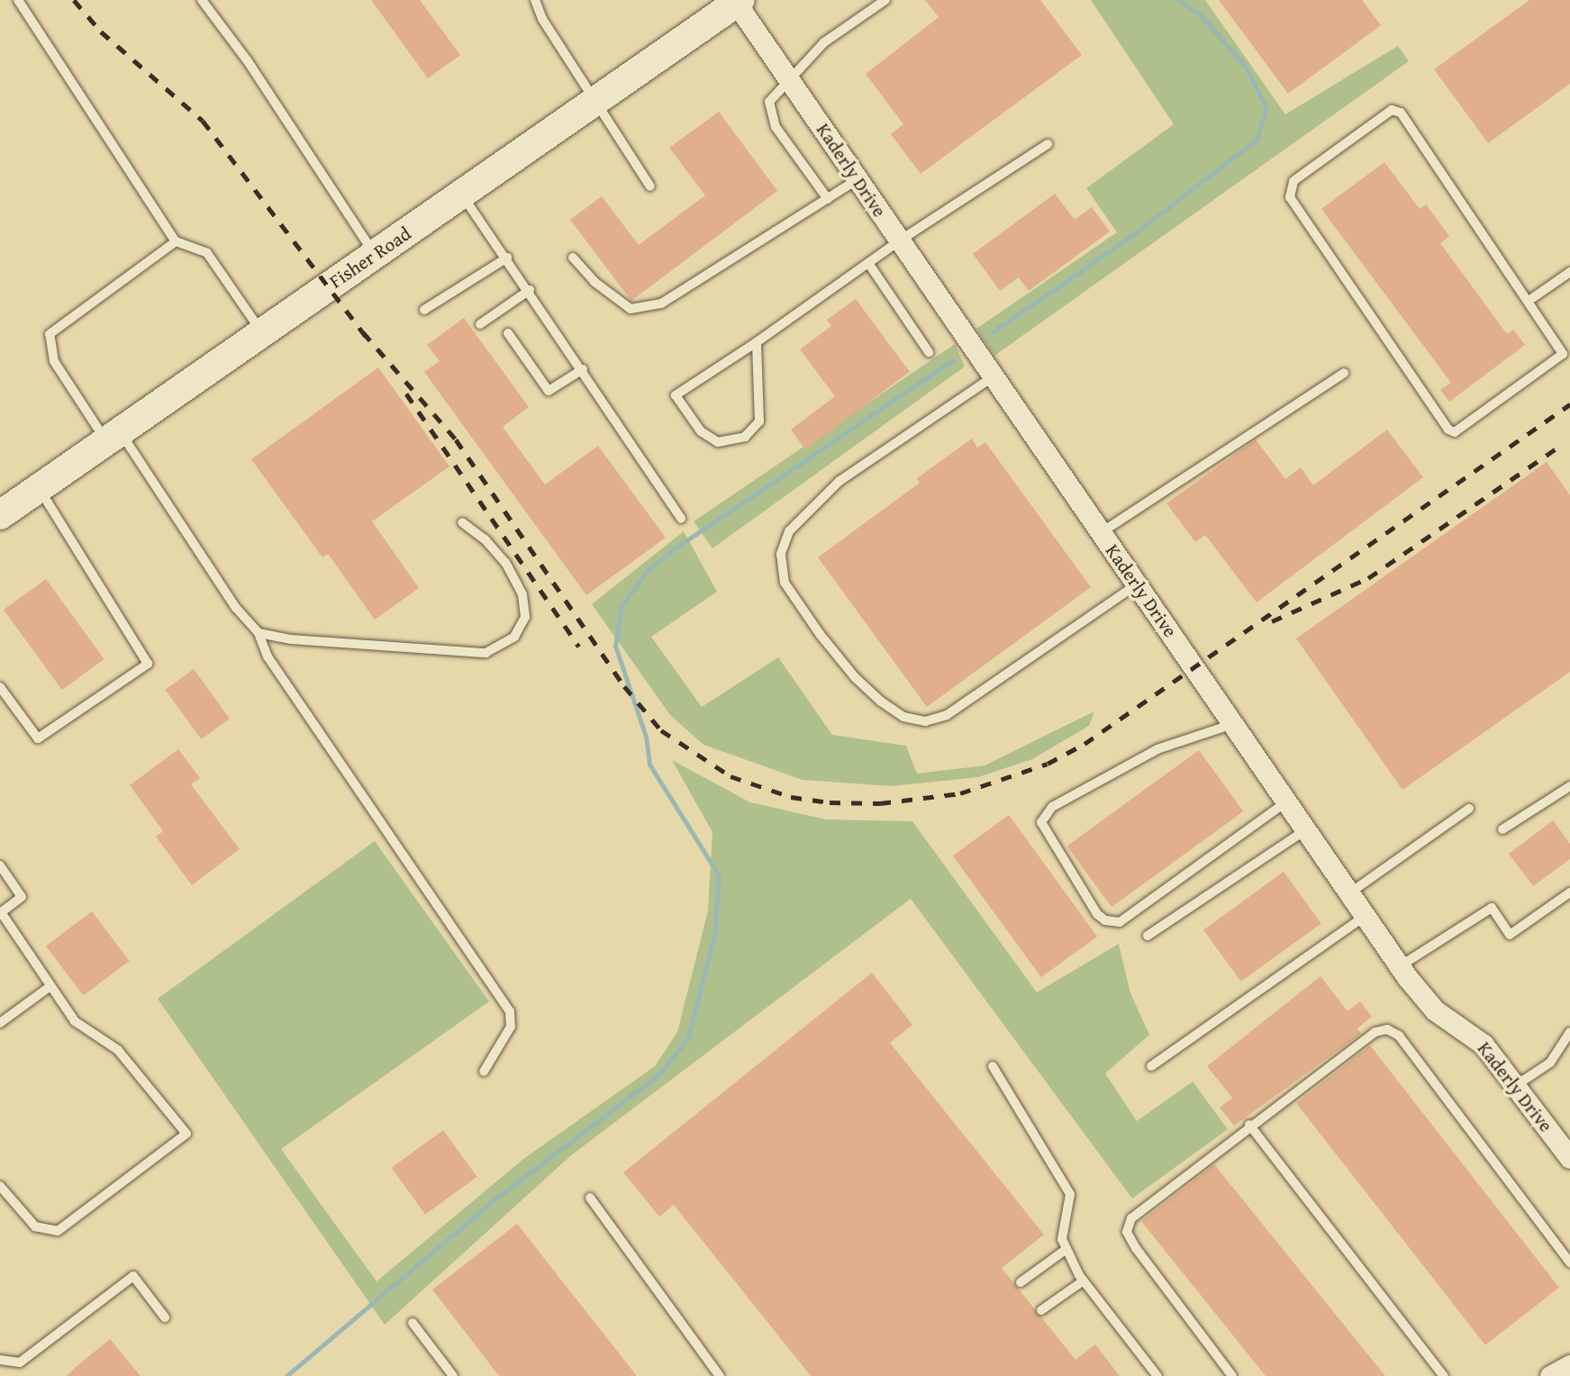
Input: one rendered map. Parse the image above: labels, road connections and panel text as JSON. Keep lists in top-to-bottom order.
{
  "streets": {
    "main road": ["Fisher Road"],
    "street": ["Kaderly Drive"]
  },
  "crossings": [
    ["Kaderly Drive", "Fisher Road"]
  ]
}
